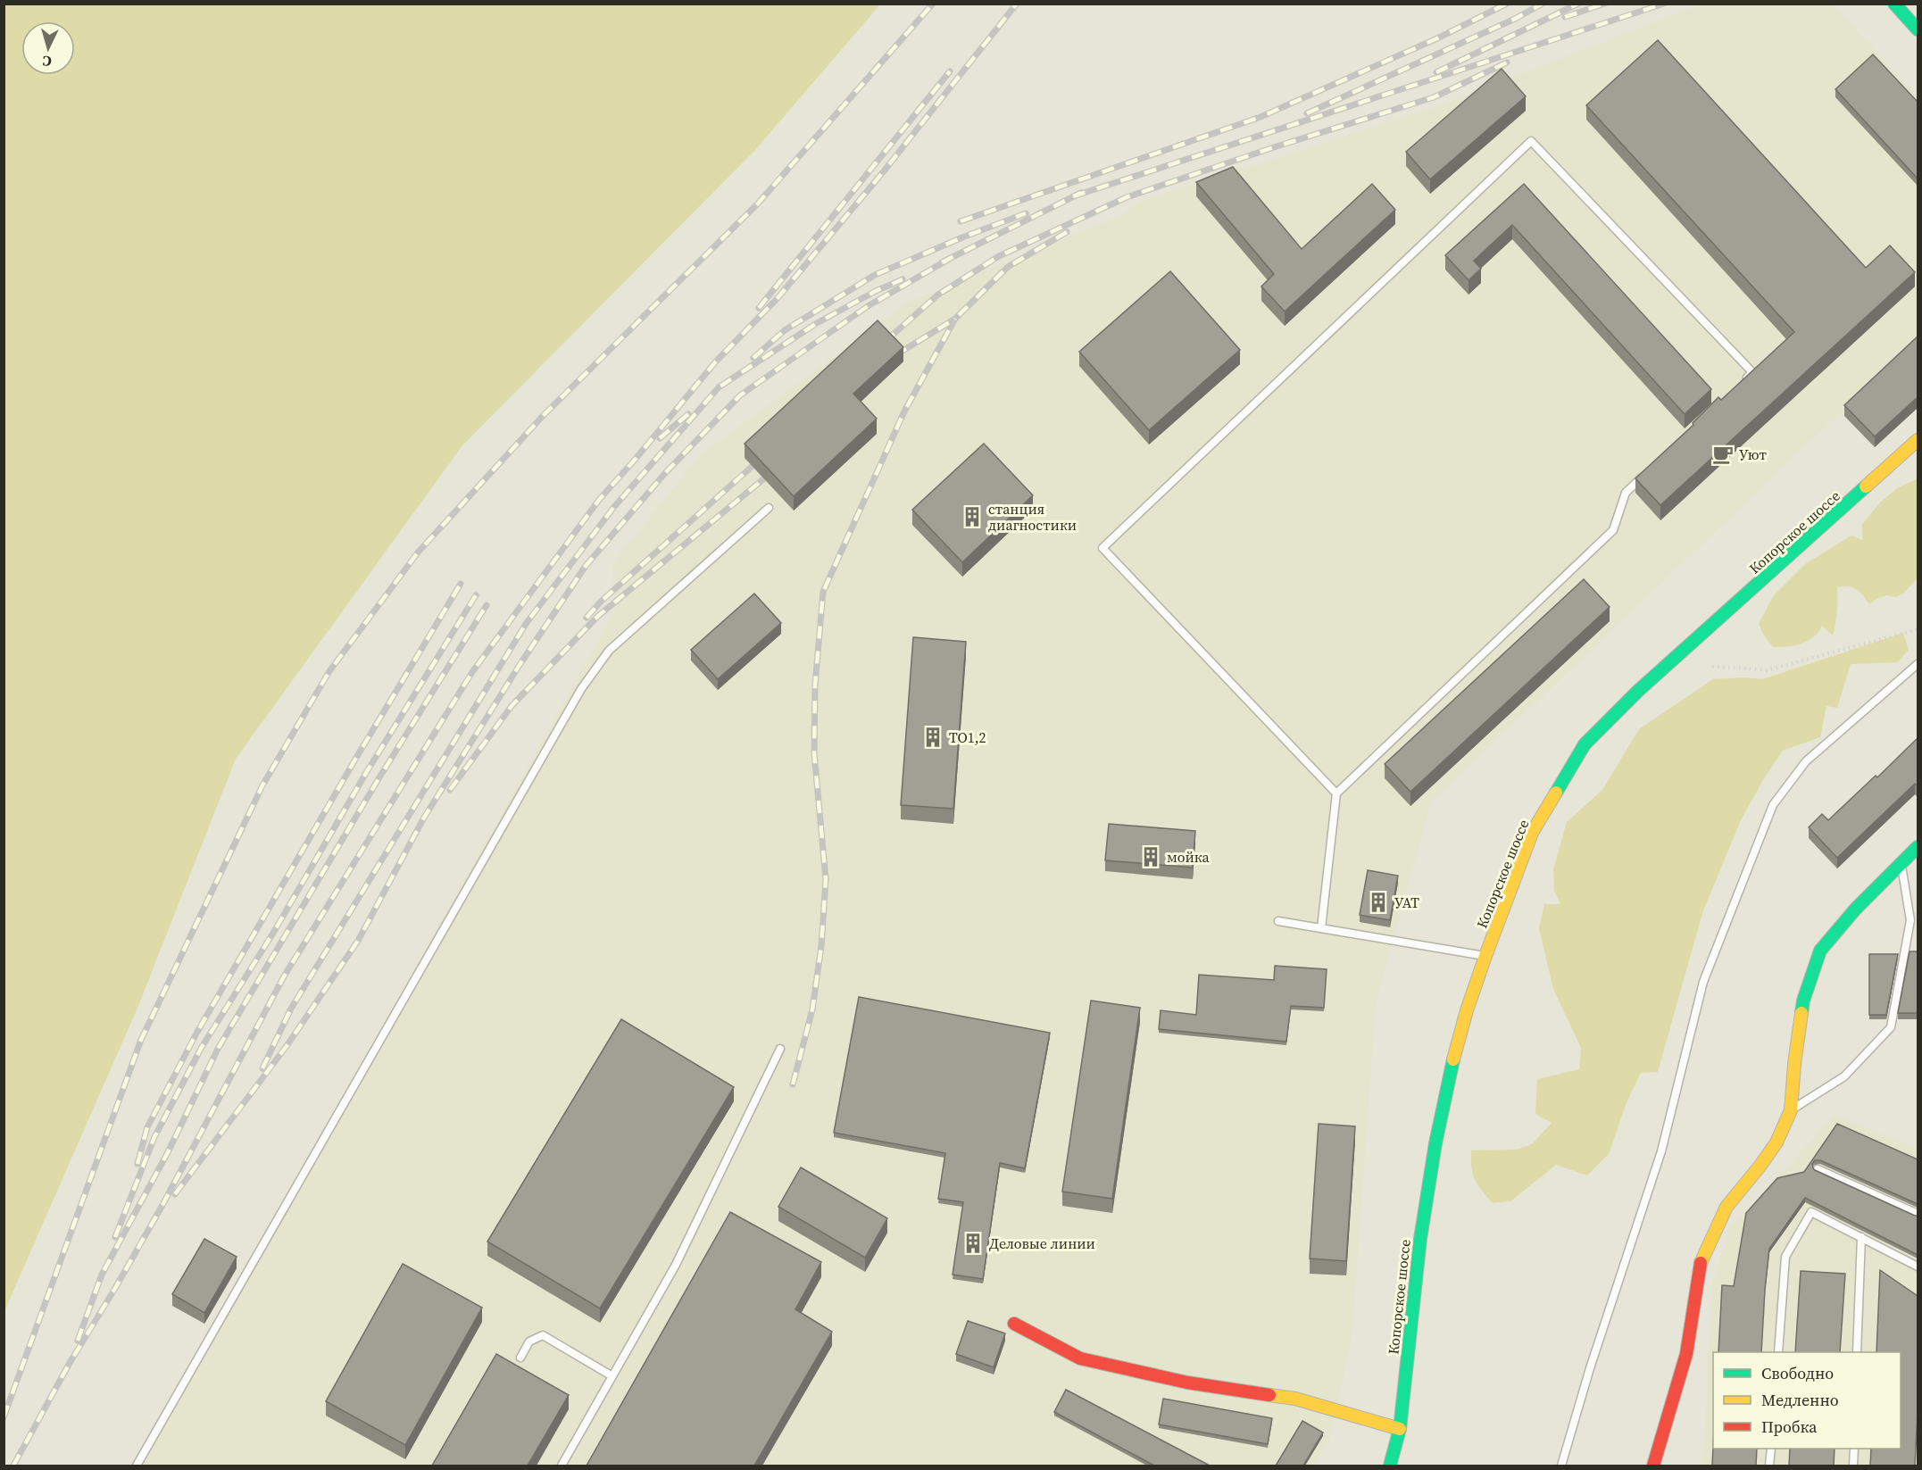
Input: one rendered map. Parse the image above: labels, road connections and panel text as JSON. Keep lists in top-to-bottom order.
{
  "streets": {
    "main road": ["Копорское шоссе"]
  },
  "places": {
    "cafe": ["Уют"],
    "building": [
      "станция диагностики",
      "ТО1,2",
      "мойка",
      "УАТ",
      "Деловые линии"
    ]
  },
  "legend": ["Свободно", "Медленно", "Пробка"],
  "north": "bottom"
}
